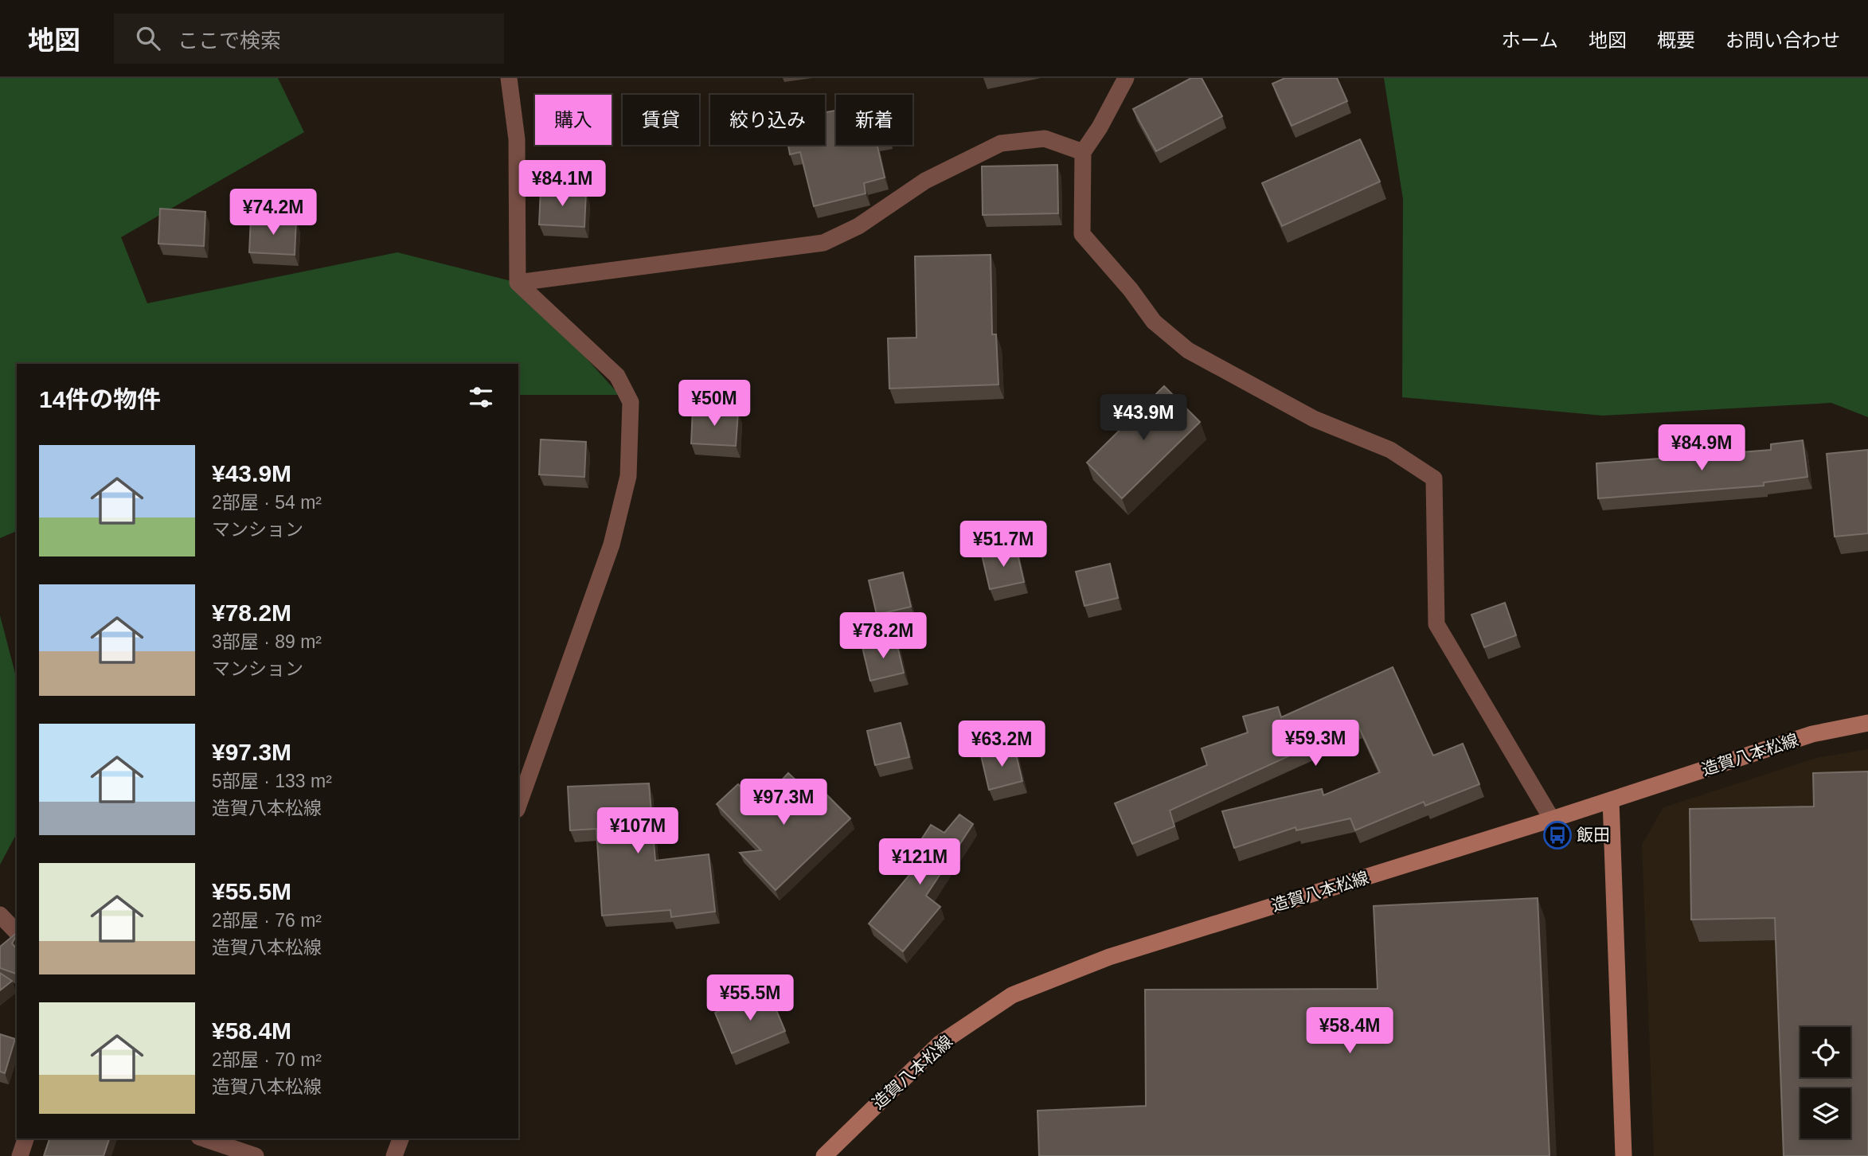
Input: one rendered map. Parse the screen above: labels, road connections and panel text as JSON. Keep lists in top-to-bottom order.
{
  "streets": {
    "main road": ["造賀八本松線"]
  },
  "places": {
    "bus stop": ["飯田"]
  },
  "page": {
    "header": "地図",
    "search": "ここで検索",
    "nav": [
      "ホーム",
      "地図",
      "概要",
      "お問い合わせ"
    ],
    "chip": [
      "購入",
      "賃貸",
      "絞り込み",
      "新着"
    ],
    "price": [
      "¥84.1M",
      "¥74.2M",
      "¥50M",
      "¥43.9M",
      "¥84.9M",
      "¥51.7M",
      "¥78.2M",
      "¥59.3M",
      "¥63.2M",
      "¥97.3M",
      "¥107M",
      "¥121M",
      "¥55.5M",
      "¥58.4M"
    ],
    "heading": "14件の物件",
    "list": [
      {
        "name": "¥43.9M",
        "note": "2部屋 · 54 m² · マンション"
      },
      {
        "name": "¥78.2M",
        "note": "3部屋 · 89 m² · マンション"
      },
      {
        "name": "¥97.3M",
        "note": "5部屋 · 133 m² · 造賀八本松線"
      },
      {
        "name": "¥55.5M",
        "note": "2部屋 · 76 m² · 造賀八本松線"
      },
      {
        "name": "¥58.4M",
        "note": "2部屋 · 70 m² · 造賀八本松線"
      }
    ]
  }
}
